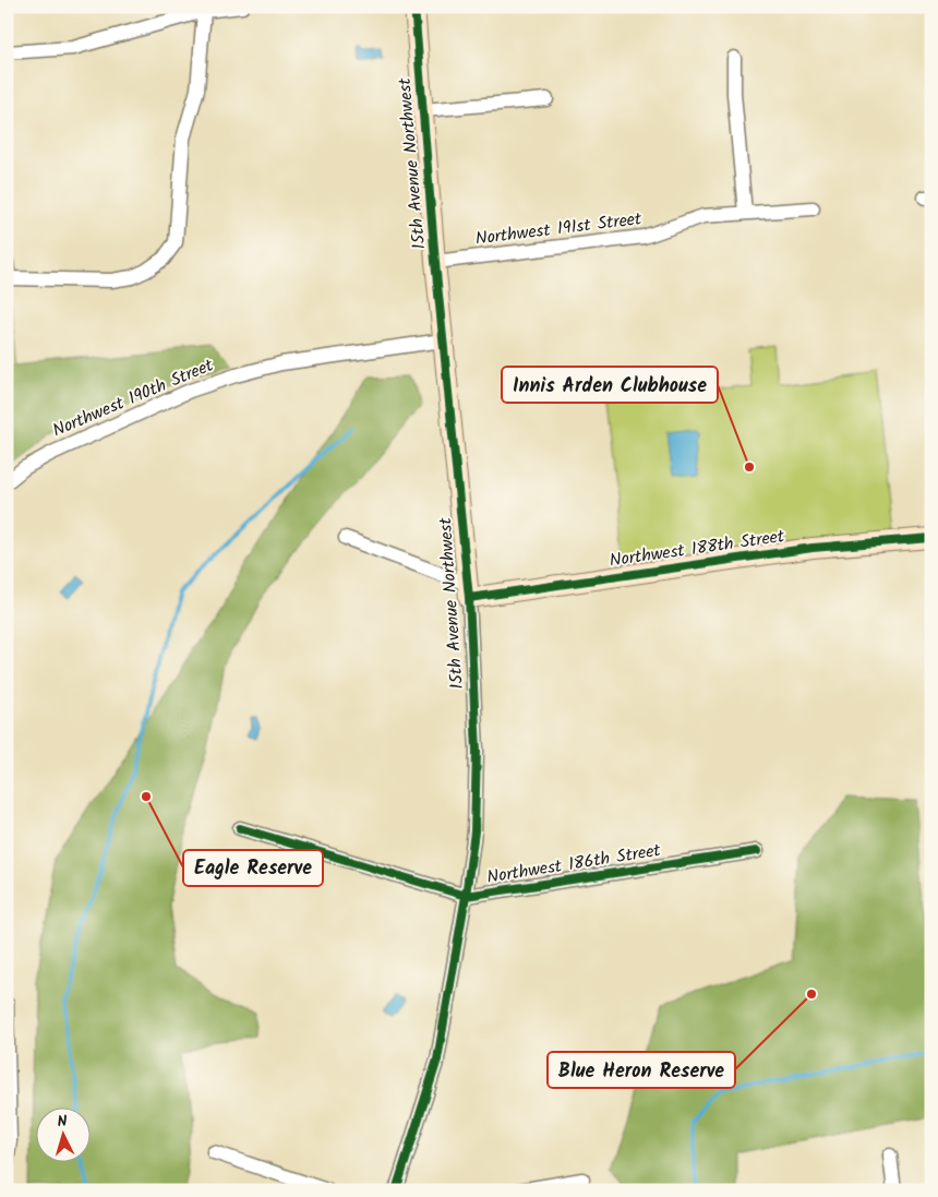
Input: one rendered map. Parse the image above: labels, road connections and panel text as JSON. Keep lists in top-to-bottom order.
{
  "streets": {
    "street": [
      "15th Avenue Northwest",
      "Northwest 191st Street",
      "Northwest 190th Street",
      "Northwest 188th Street",
      "Northwest 186th Street"
    ]
  },
  "crossings": [
    ["15th Avenue Northwest", "Northwest 191st Street"],
    ["15th Avenue Northwest", "Northwest 190th Street"],
    ["15th Avenue Northwest", "Northwest 188th Street"],
    ["15th Avenue Northwest", "Northwest 186th Street"]
  ],
  "places": ["Innis Arden Clubhouse", "Eagle Reserve", "Blue Heron Reserve"],
  "north": "top"
}
